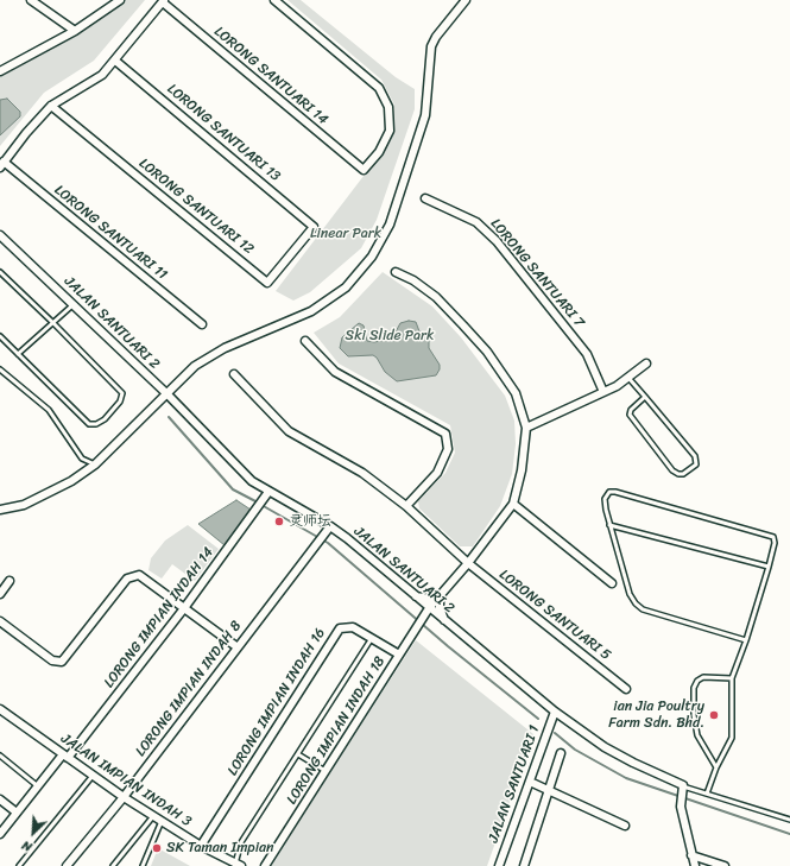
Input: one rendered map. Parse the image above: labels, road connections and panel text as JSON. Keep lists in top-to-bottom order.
{
  "streets": {
    "street": [
      "LORONG SANTUARI 14",
      "LORONG SANTUARI 13",
      "LORONG SANTUARI 12",
      "LORONG SANTUARI 11",
      "LORONG SANTUARI 7",
      "JALAN SANTUARI 2",
      "LORONG SANTUARI 5",
      "LORONG IMPIAN INDAH 14",
      "LORONG IMPIAN INDAH 8",
      "LORONG IMPIAN INDAH 16",
      "LORONG IMPIAN INDAH 18",
      "JALAN IMPIAN INDAH 3",
      "JALAN SANTUARI 1"
    ]
  },
  "crossings": [
    ["LORONG SANTUARI 13", "LORONG SANTUARI 12"],
    ["JALAN SANTUARI 2", "LORONG IMPIAN INDAH 14"],
    ["JALAN SANTUARI 2", "LORONG IMPIAN INDAH 8"],
    ["JALAN SANTUARI 2", "LORONG IMPIAN INDAH 18"],
    ["JALAN SANTUARI 2", "JALAN SANTUARI 1"],
    ["LORONG SANTUARI 5", "LORONG IMPIAN INDAH 18"],
    ["LORONG IMPIAN INDAH 14", "JALAN IMPIAN INDAH 3"],
    ["LORONG IMPIAN INDAH 8", "JALAN IMPIAN INDAH 3"],
    ["LORONG IMPIAN INDAH 16", "LORONG IMPIAN INDAH 18"],
    ["LORONG IMPIAN INDAH 16", "JALAN IMPIAN INDAH 3"]
  ],
  "parks": ["Linear Park", "Ski Slide Park"],
  "places": ["灵师坛", "ian Jia Poultry Farm Sdn. Bhd.", "SK Taman Impian"],
  "north": "bottom left"
}
